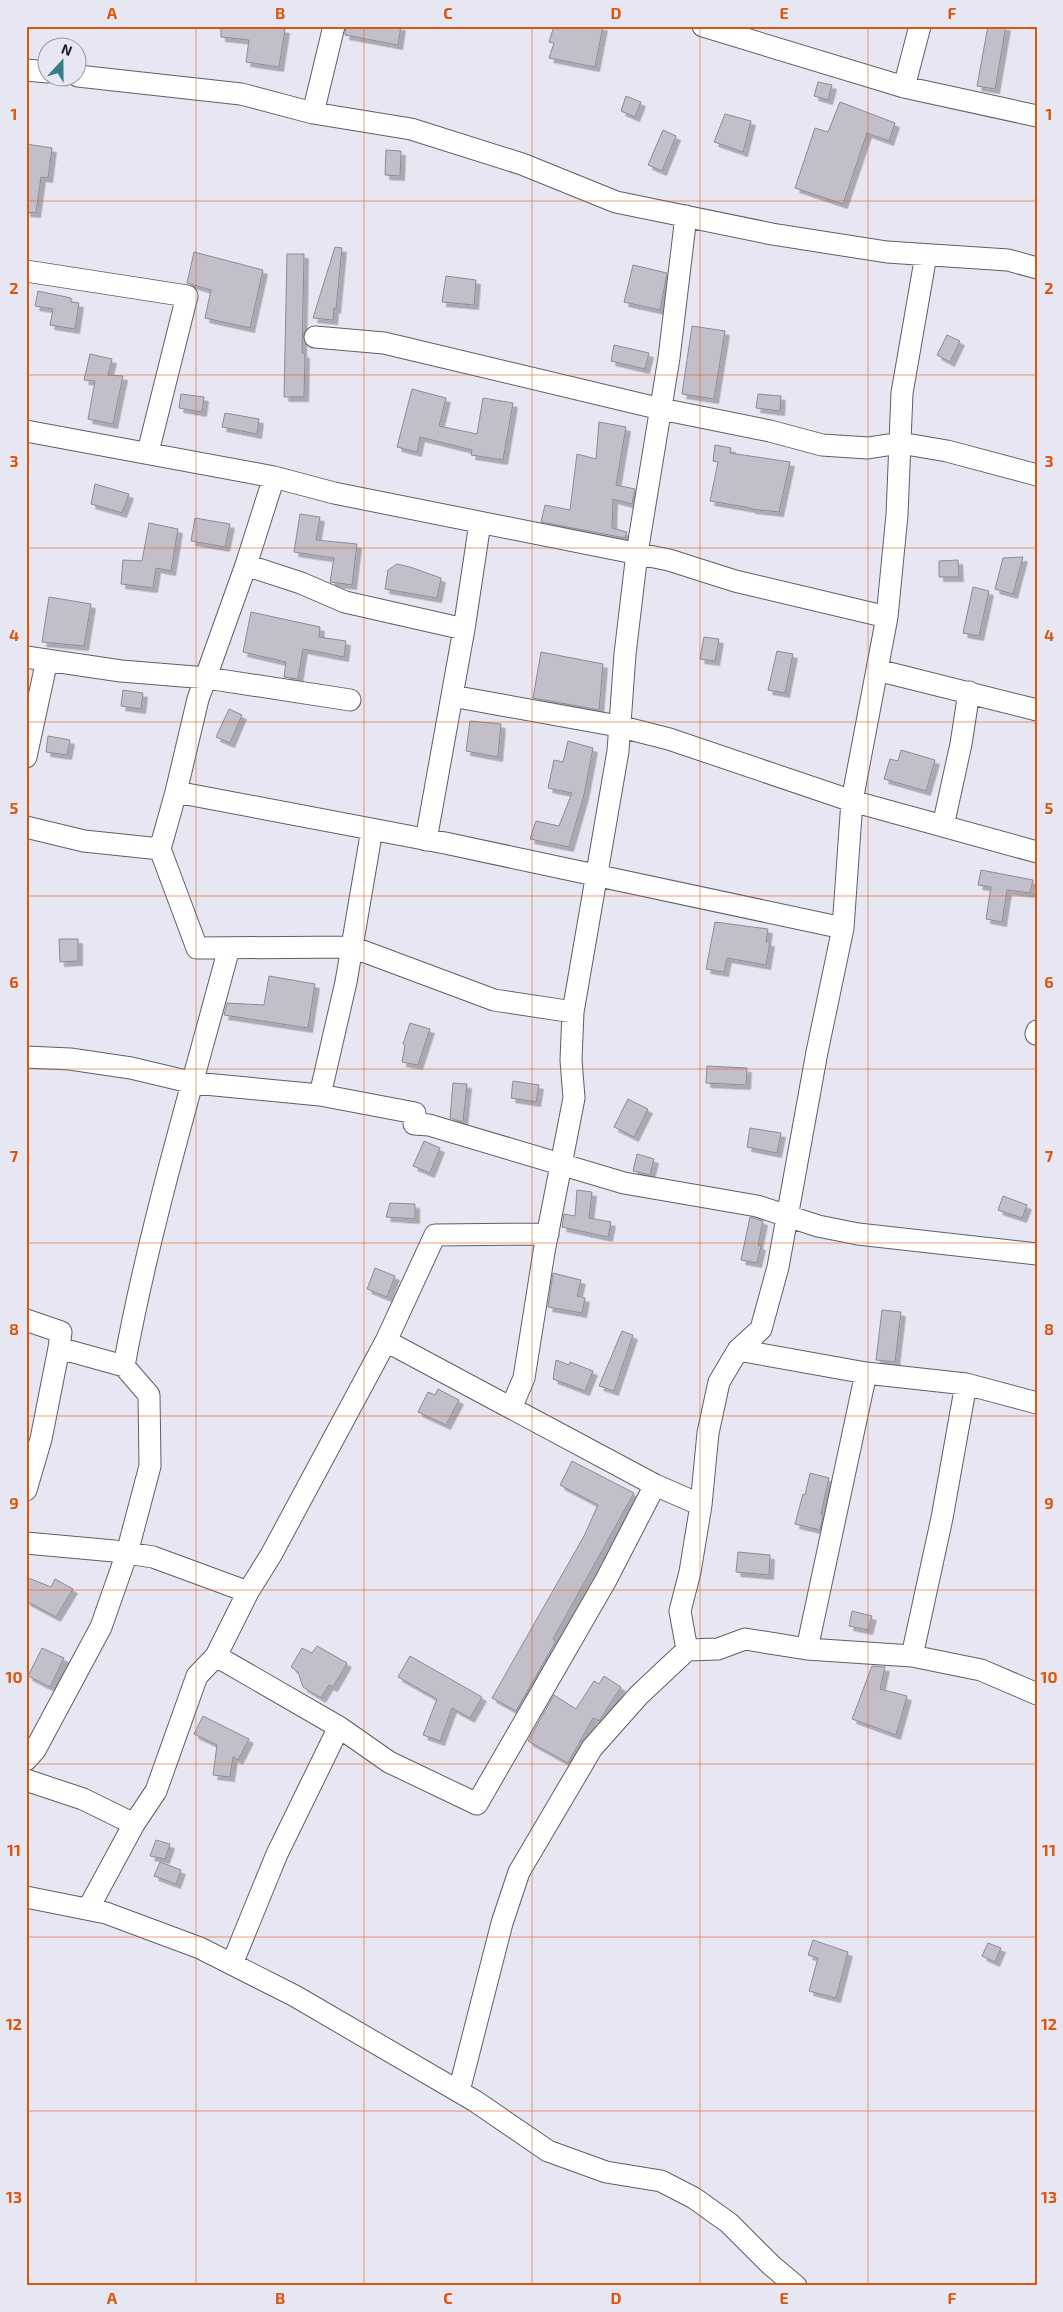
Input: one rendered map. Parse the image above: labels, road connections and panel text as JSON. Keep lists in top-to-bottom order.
{
  "north": "top",
  "grid": {
    "columns": [
      "A",
      "B",
      "C",
      "D",
      "E",
      "F"
    ],
    "rows": [
      "1",
      "2",
      "3",
      "4",
      "5",
      "6",
      "7",
      "8",
      "9",
      "10",
      "11",
      "12",
      "13"
    ]
  }
}
